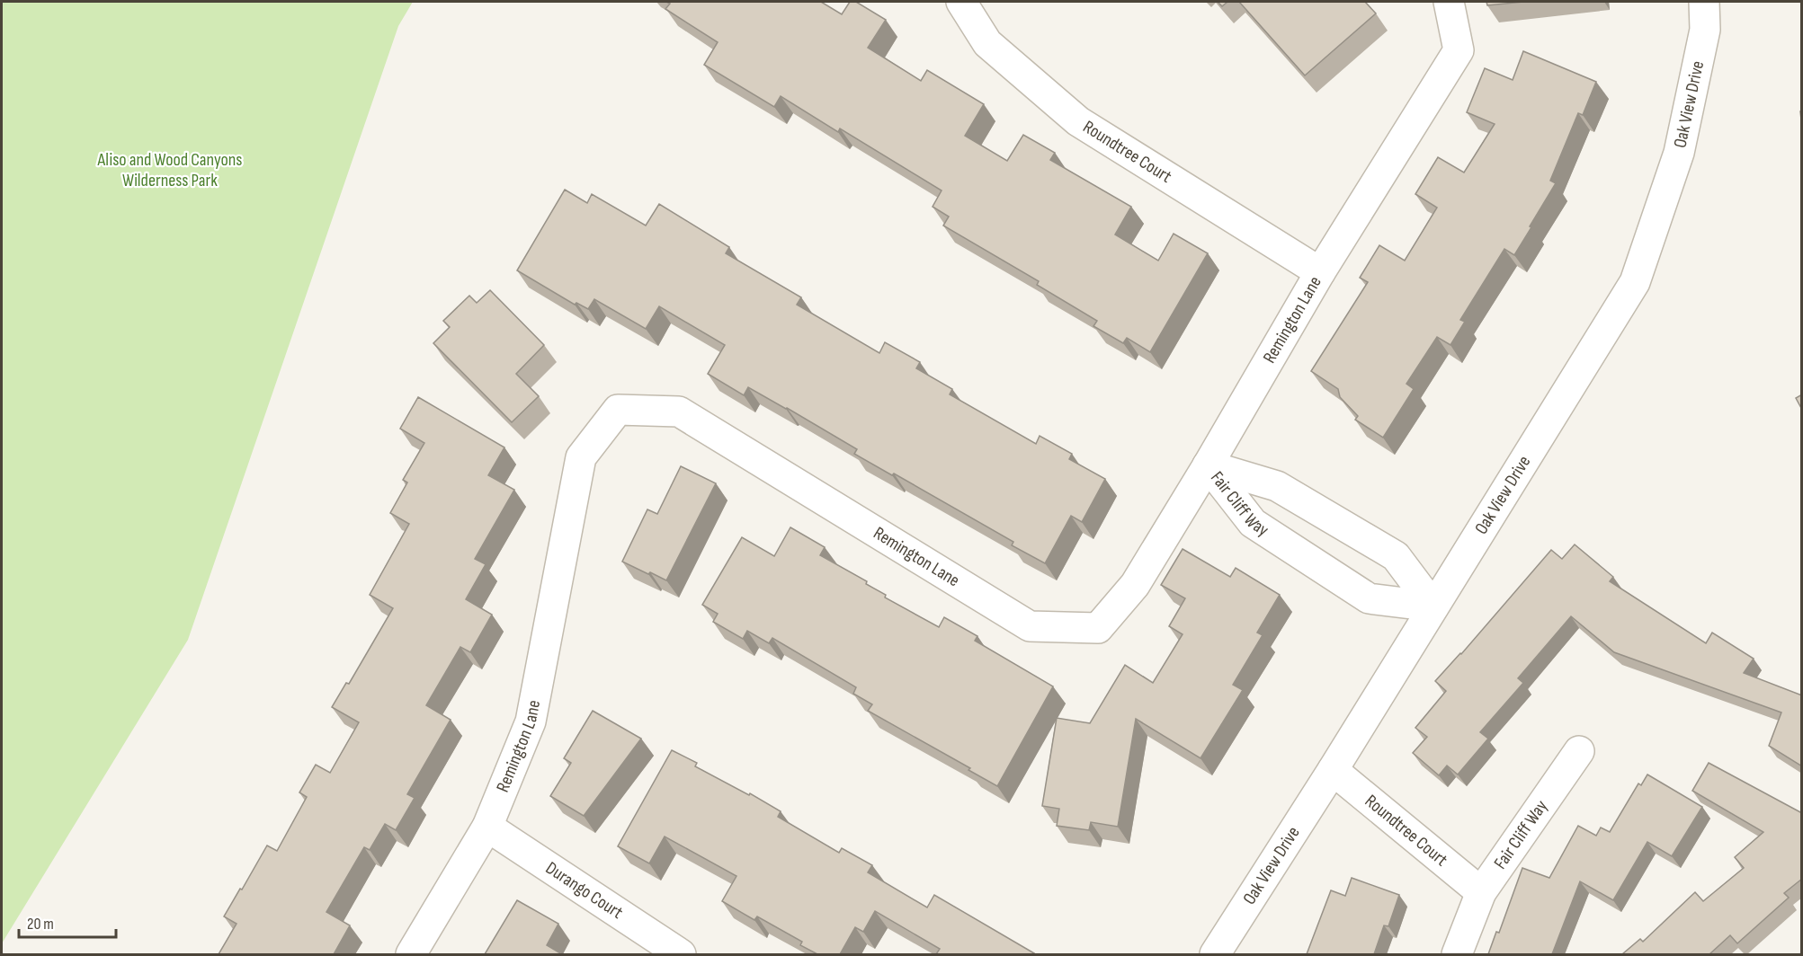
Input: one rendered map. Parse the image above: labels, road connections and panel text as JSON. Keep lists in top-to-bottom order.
{
  "streets": {
    "street": [
      "Oak View Drive",
      "Roundtree Court",
      "Remington Lane",
      "Fair Cliff Way",
      "Durango Court"
    ]
  },
  "crossings": [
    ["Oak View Drive", "Roundtree Court"],
    ["Oak View Drive", "Fair Cliff Way"],
    ["Roundtree Court", "Remington Lane"],
    ["Roundtree Court", "Fair Cliff Way"],
    ["Remington Lane", "Fair Cliff Way"],
    ["Remington Lane", "Durango Court"]
  ],
  "parks": ["Aliso and Wood Canyons Wilderness Park"],
  "scale_bar": "20 m"
}
